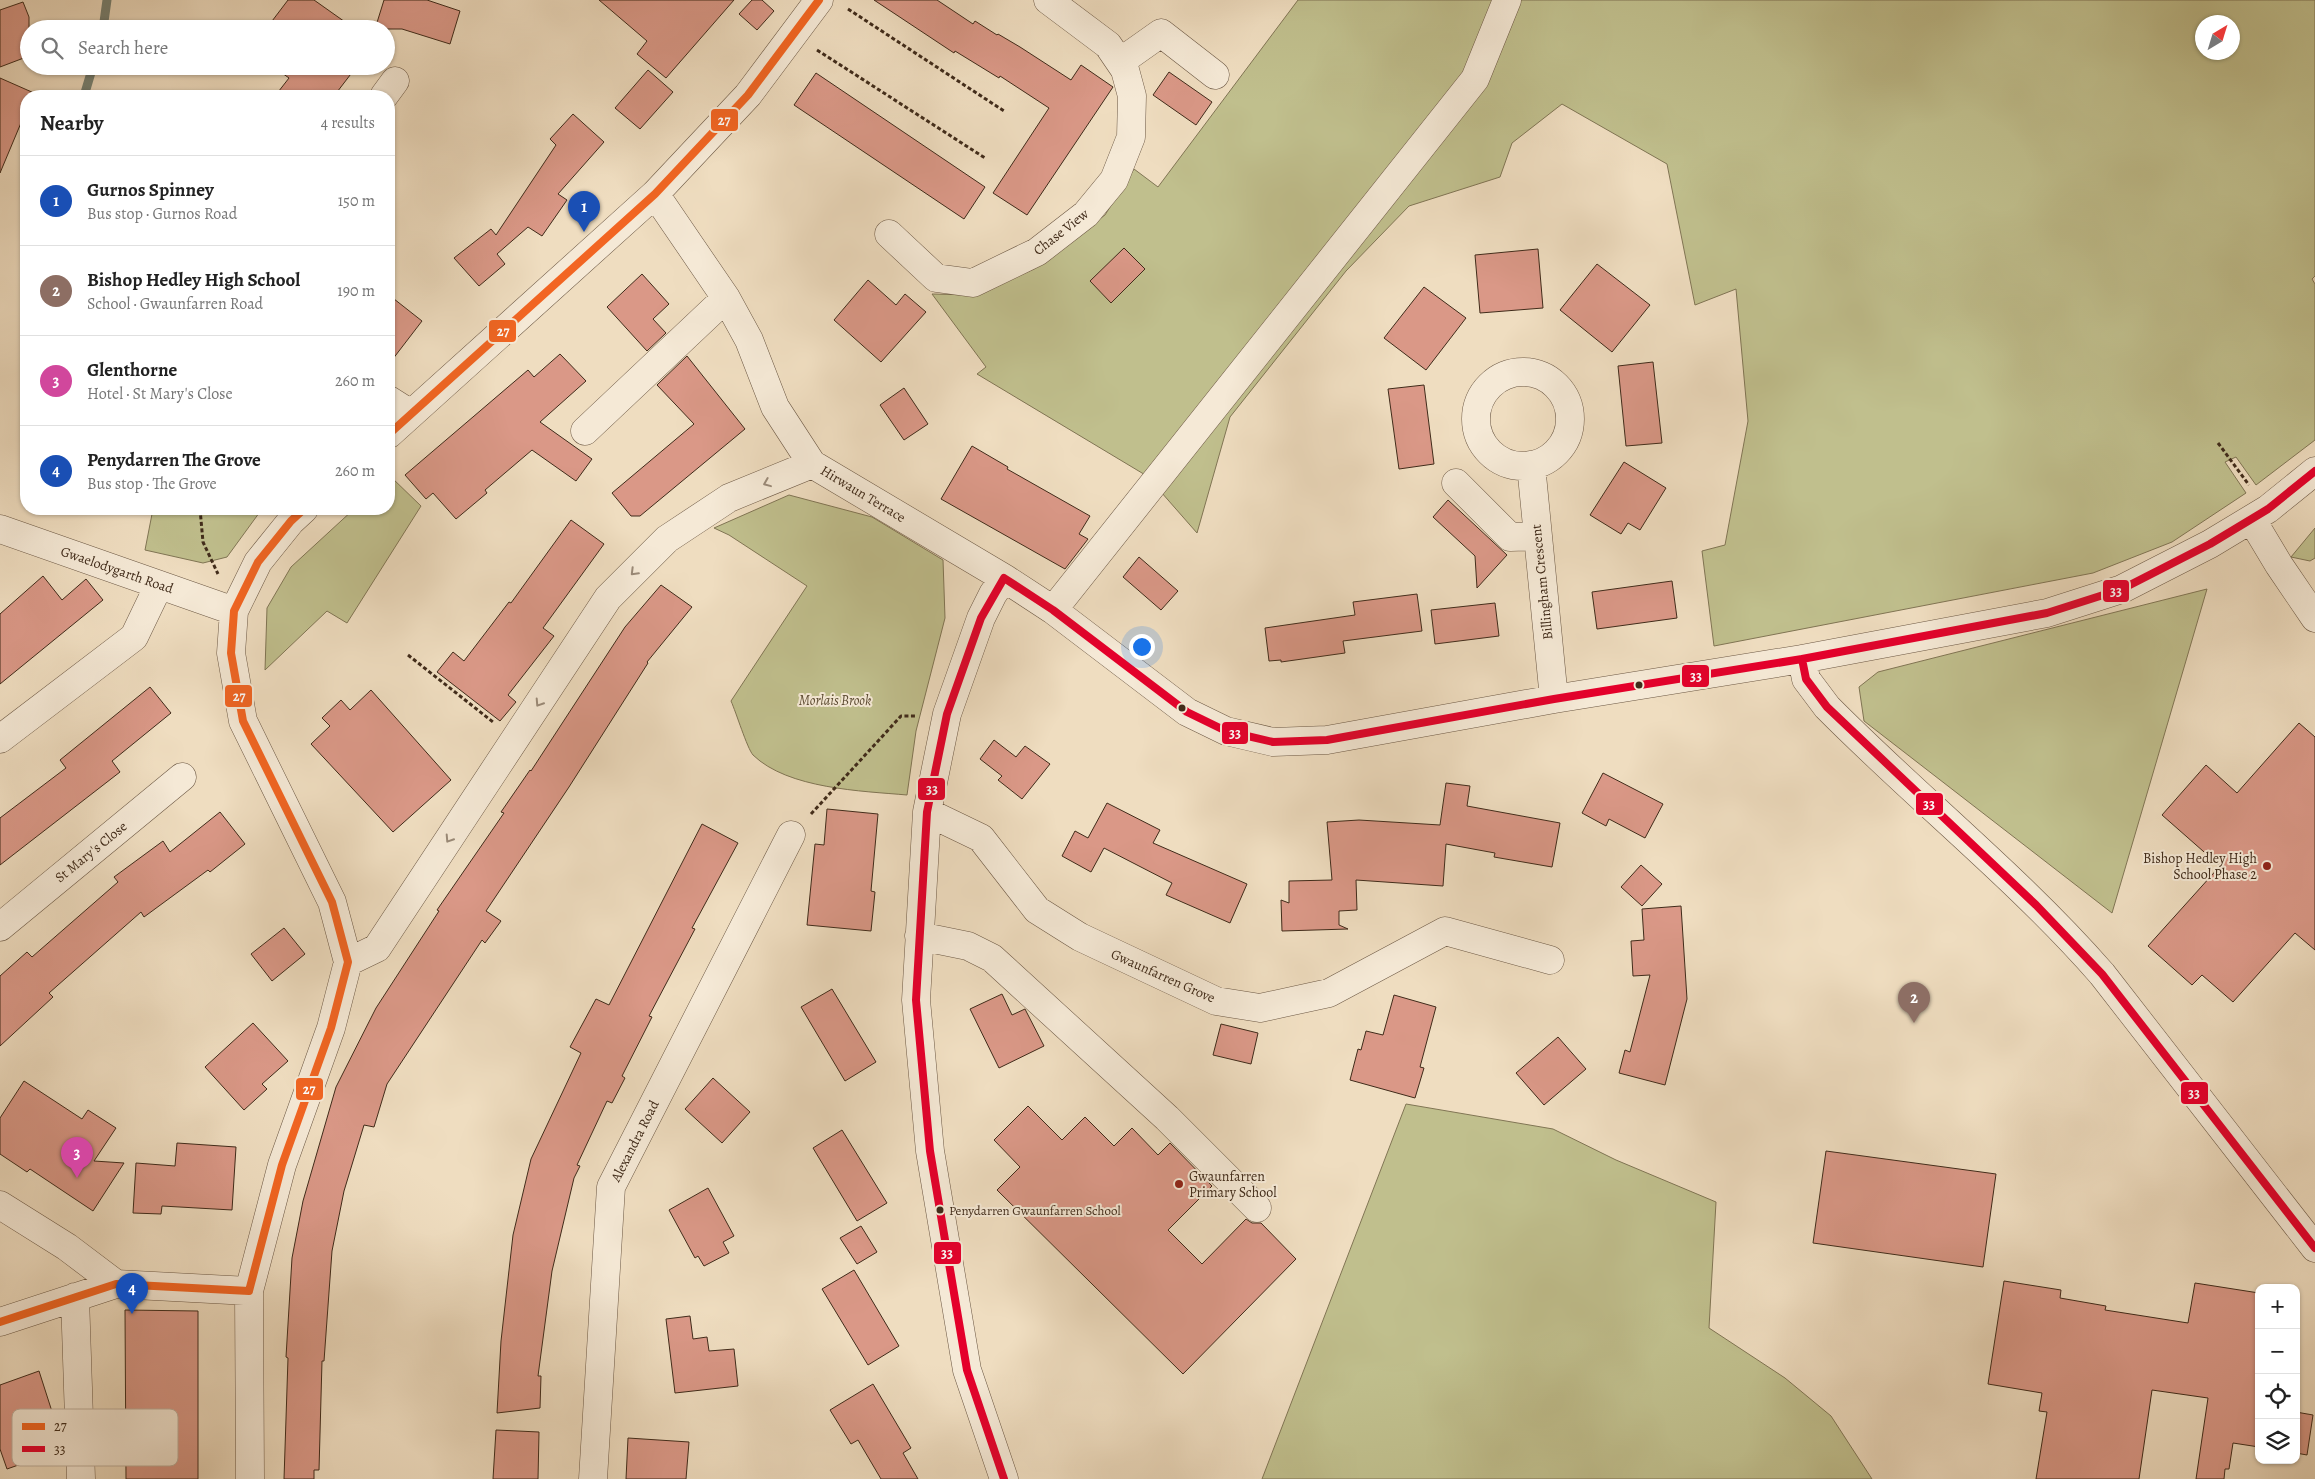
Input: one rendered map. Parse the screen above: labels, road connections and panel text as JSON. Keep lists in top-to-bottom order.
{
  "streets": {
    "street": [
      "Chase View",
      "Hirwaun Terrace",
      "Gwaelodygarth Road",
      "Billingham Crescent",
      "St Mary's Close",
      "Gwaunfarren Grove",
      "Alexandra Road"
    ]
  },
  "crossings": [
    ["Hirwaun Terrace", "Billingham Crescent"]
  ],
  "parks": ["Morlais Brook"],
  "places": ["Bishop Hedley High School Phase 2", "Gwaunfarren Primary School", "Penydarren Gwaunfarren School"],
  "lines": ["transit line 27", "transit line 33"],
  "legend": ["27", "33"],
  "north": "top right",
  "page": {
    "search": "Search here",
    "heading": ["Nearby", "4 results"],
    "list": [
      {
        "mark": "1",
        "name": "Gurnos Spinney",
        "note": "Bus stop · Gurnos Road",
        "value": "150 m"
      },
      {
        "mark": "2",
        "name": "Bishop Hedley High School",
        "note": "School · Gwaunfarren Road",
        "value": "190 m"
      },
      {
        "mark": "3",
        "name": "Glenthorne",
        "note": "Hotel · St Mary's Close",
        "value": "260 m"
      },
      {
        "mark": "4",
        "name": "Penydarren The Grove",
        "note": "Bus stop · The Grove",
        "value": "260 m"
      }
    ],
    "pins": [
      "1",
      "2",
      "3",
      "4"
    ],
    "map_buttons": ["+", "−"]
  }
}
